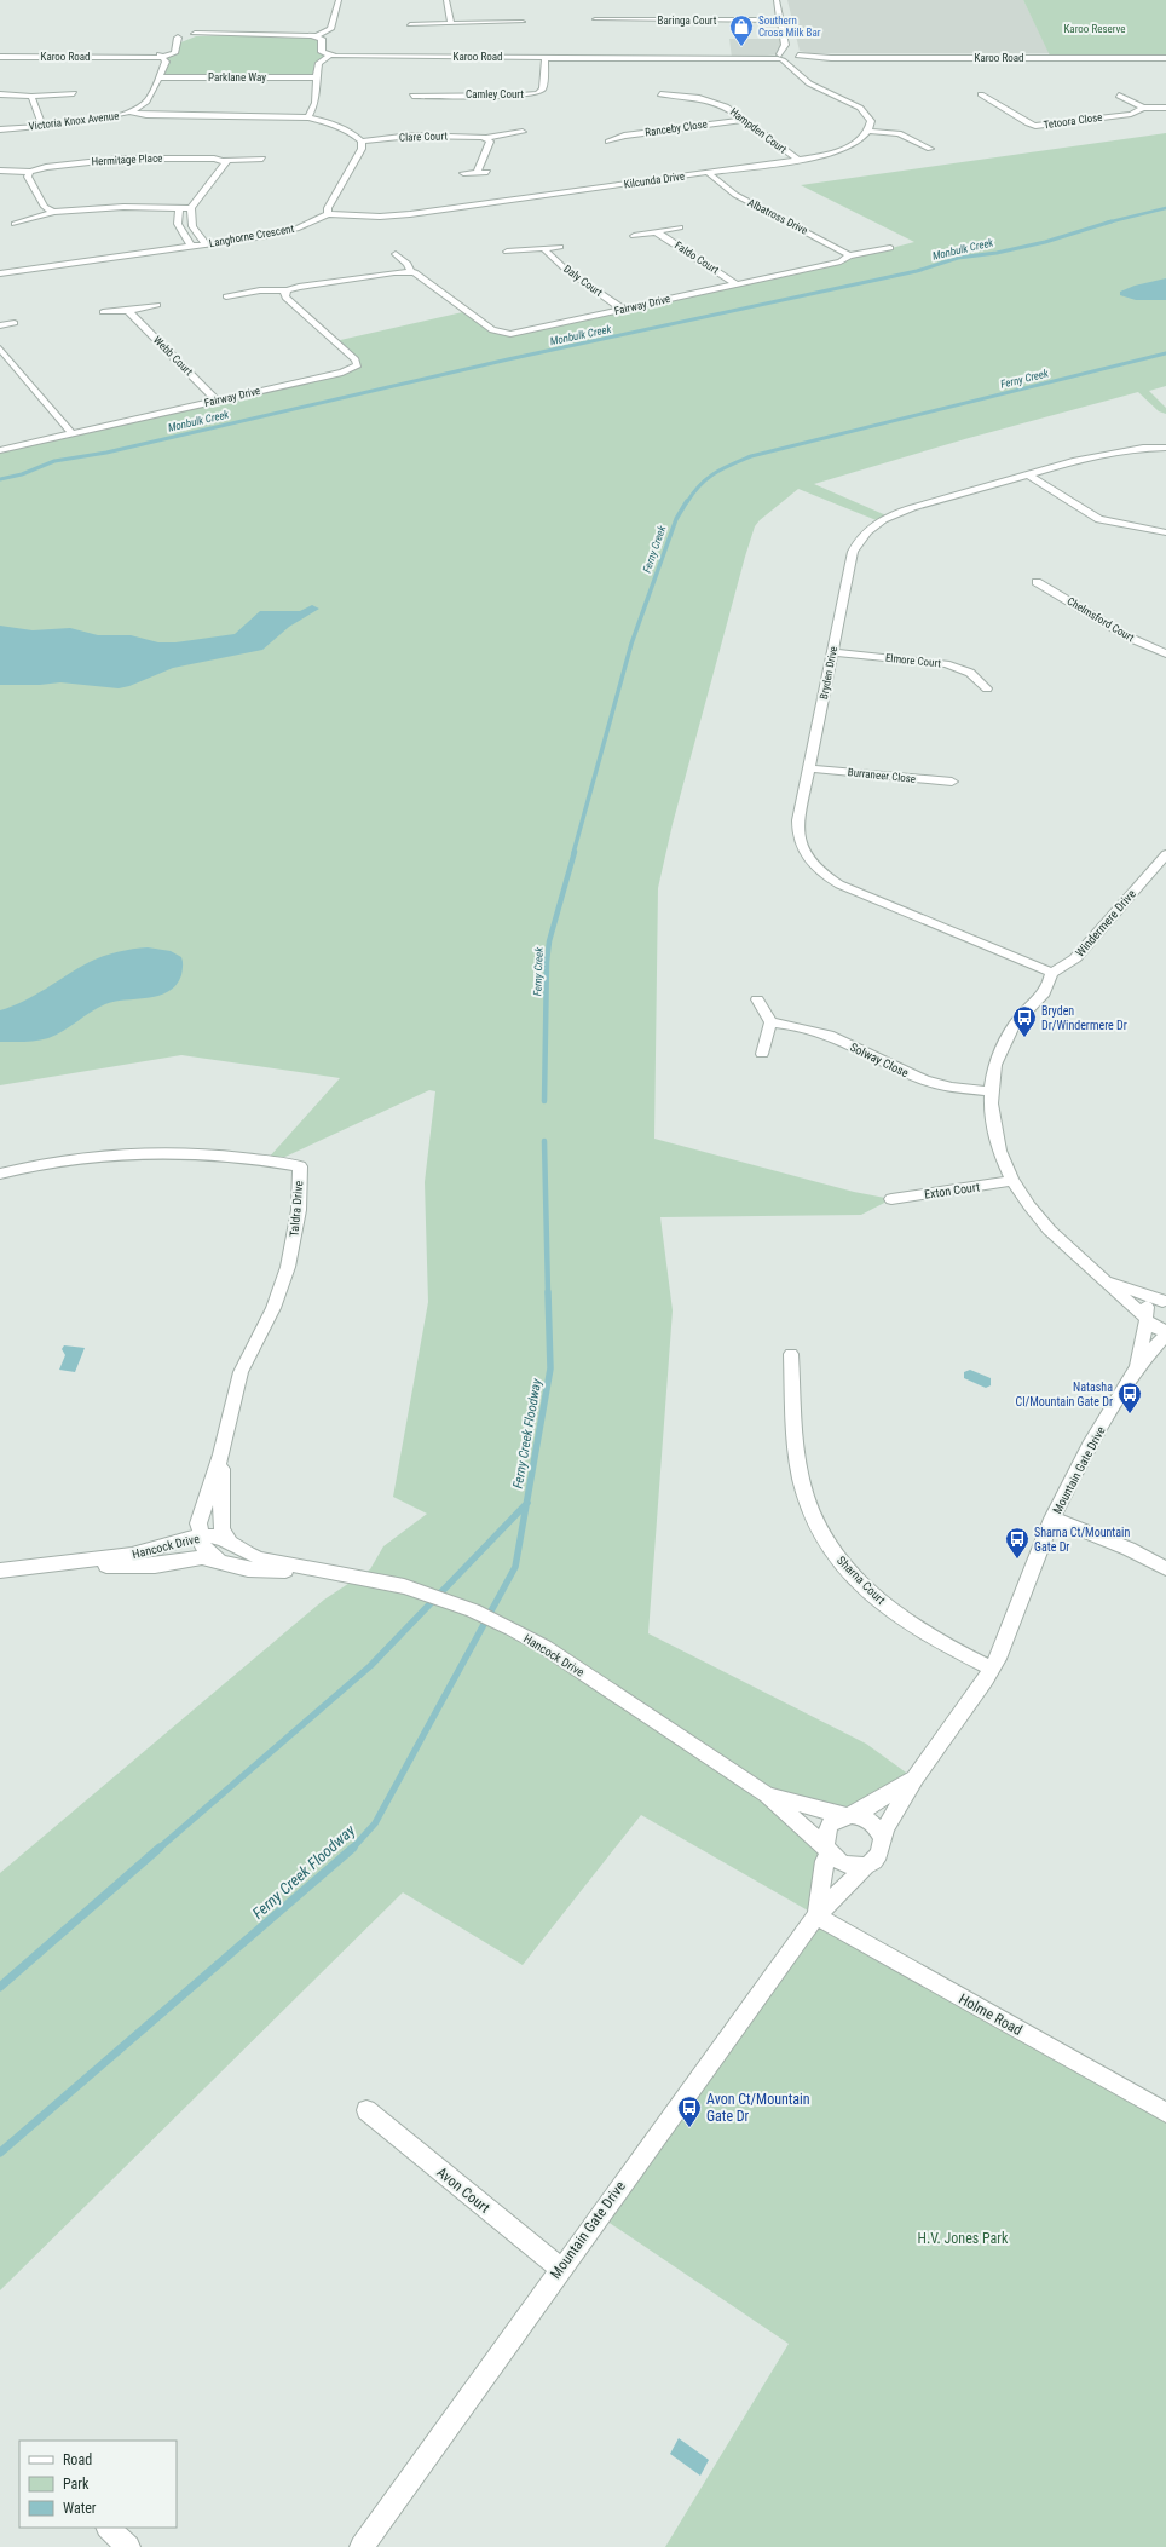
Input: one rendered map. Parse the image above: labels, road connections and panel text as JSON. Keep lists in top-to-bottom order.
{
  "streets": {
    "street": [
      "Baringa Court",
      "Karoo Road",
      "Parklane Way",
      "Camley Court",
      "Victoria Knox Avenue",
      "Tetoora Close",
      "Ranceby Close",
      "Hampden Court",
      "Clare Court",
      "Hermitage Place",
      "Kilcunda Drive",
      "Albatross Drive",
      "Langhorne Crescent",
      "Faldo Court",
      "Daly Court",
      "Fairway Drive",
      "Webb Court",
      "Chelmsford Court",
      "Elmore Court",
      "Bryden Drive",
      "Burraneer Close",
      "Windermere Drive",
      "Solway Close",
      "Exton Court",
      "Taldra Drive",
      "Mountain Gate Drive",
      "Hancock Drive",
      "Sharna Court",
      "Holme Road",
      "Avon Court"
    ]
  },
  "crossings": [
    ["Karoo Road", "Camley Court"],
    ["Karoo Road", "Victoria Knox Avenue"],
    ["Parklane Way", "Victoria Knox Avenue"],
    ["Ranceby Close", "Hampden Court"],
    ["Hampden Court", "Kilcunda Drive"],
    ["Kilcunda Drive", "Albatross Drive"],
    ["Kilcunda Drive", "Langhorne Crescent"],
    ["Albatross Drive", "Fairway Drive"],
    ["Faldo Court", "Fairway Drive"],
    ["Daly Court", "Fairway Drive"],
    ["Fairway Drive", "Webb Court"],
    ["Elmore Court", "Bryden Drive"],
    ["Bryden Drive", "Burraneer Close"],
    ["Bryden Drive", "Windermere Drive"],
    ["Taldra Drive", "Hancock Drive"],
    ["Mountain Gate Drive", "Hancock Drive"],
    ["Mountain Gate Drive", "Sharna Court"],
    ["Mountain Gate Drive", "Holme Road"],
    ["Mountain Gate Drive", "Avon Court"]
  ],
  "water": ["Monbulk Creek", "Ferny Creek", "Ferny Creek Floodway"],
  "parks": ["Karoo Reserve", "H.V. Jones Park"],
  "places": {
    "shop": ["Southern Cross Milk Bar"],
    "bus stop": [
      "Bryden Dr/Windermere Dr",
      "Natasha Cl/Mountain Gate Dr",
      "Sharna Ct/Mountain Gate Dr",
      "Avon Ct/Mountain Gate Dr"
    ]
  },
  "legend": ["Road", "Park", "Water"]
}
